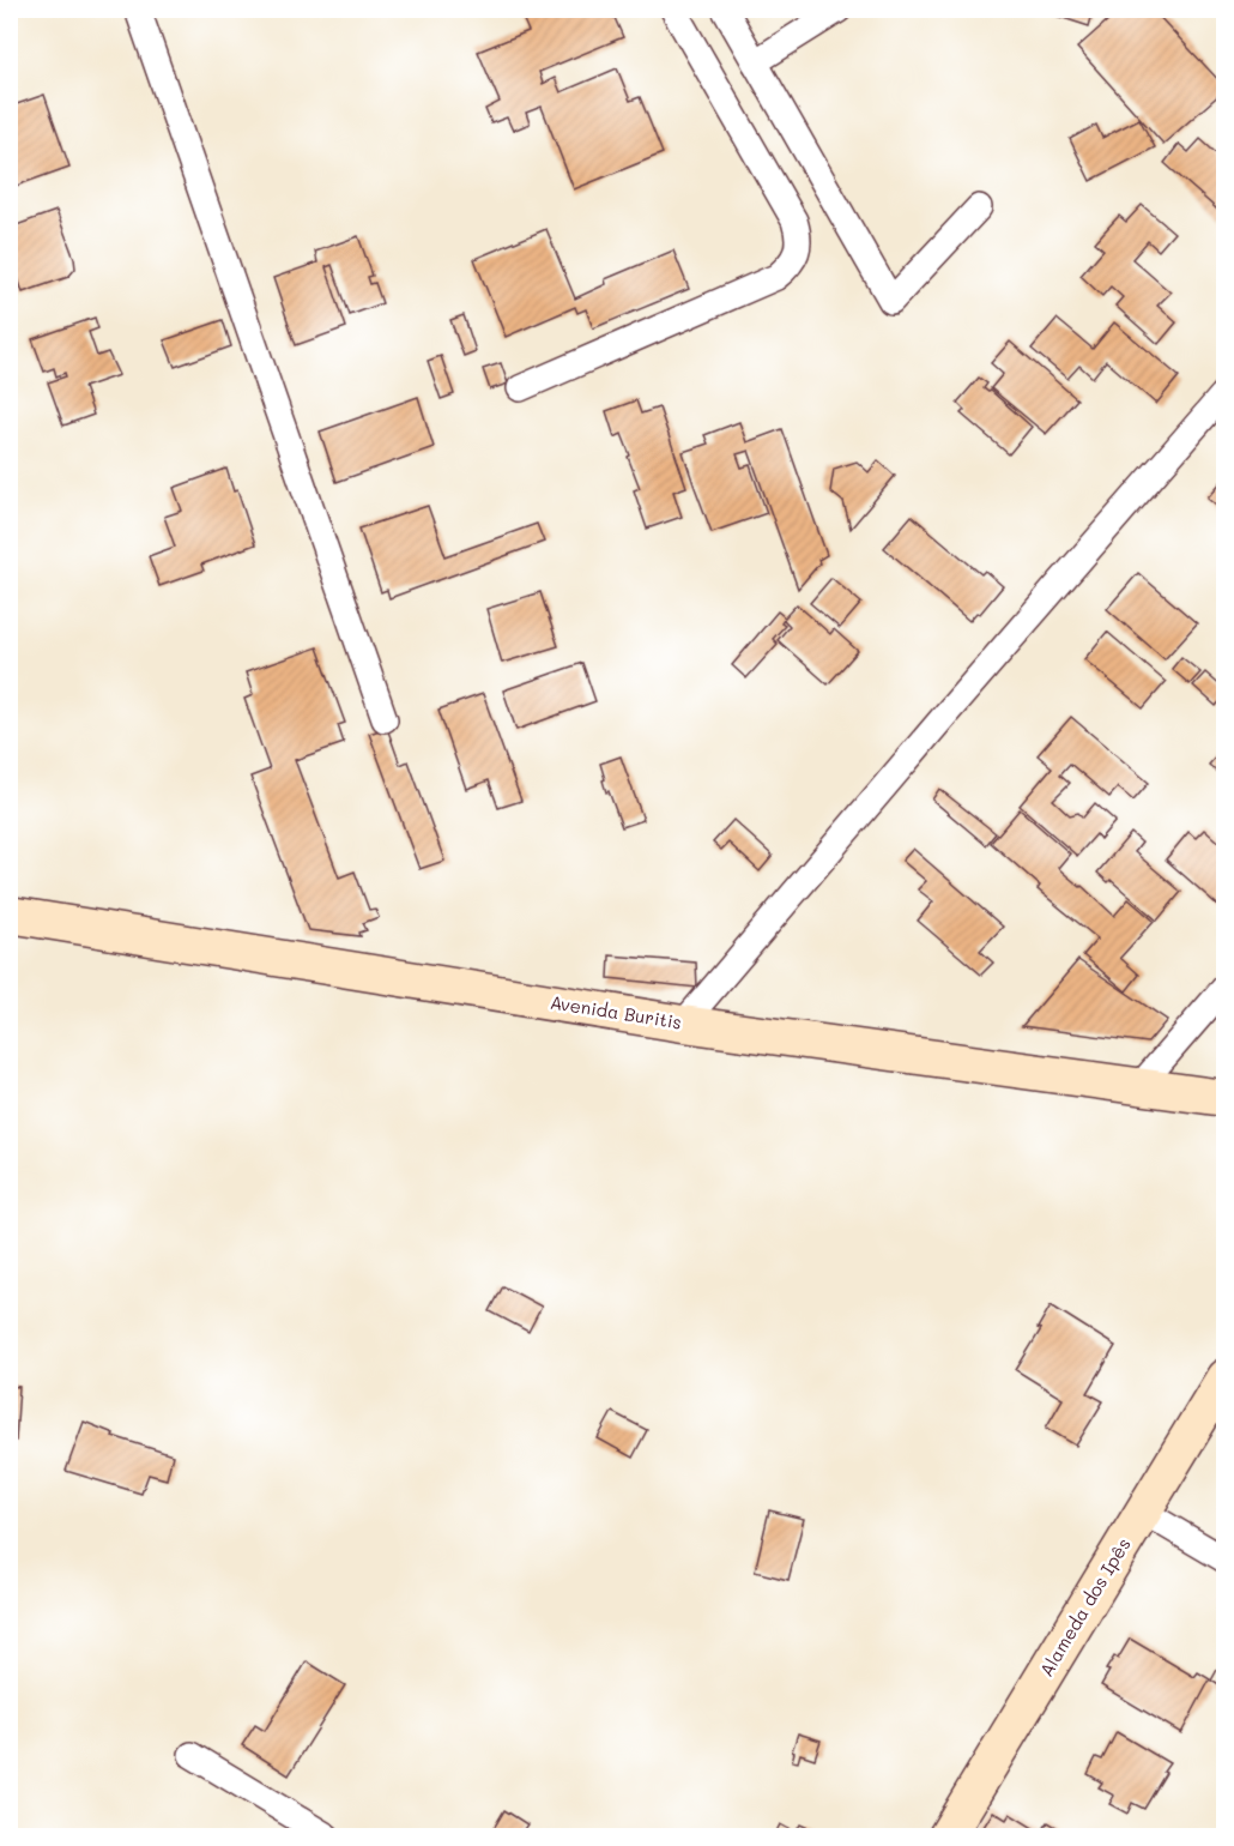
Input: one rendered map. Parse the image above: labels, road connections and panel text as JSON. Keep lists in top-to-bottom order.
{
  "streets": {
    "street": ["Avenida Buritis", "Alameda dos Ipês"]
  }
}
